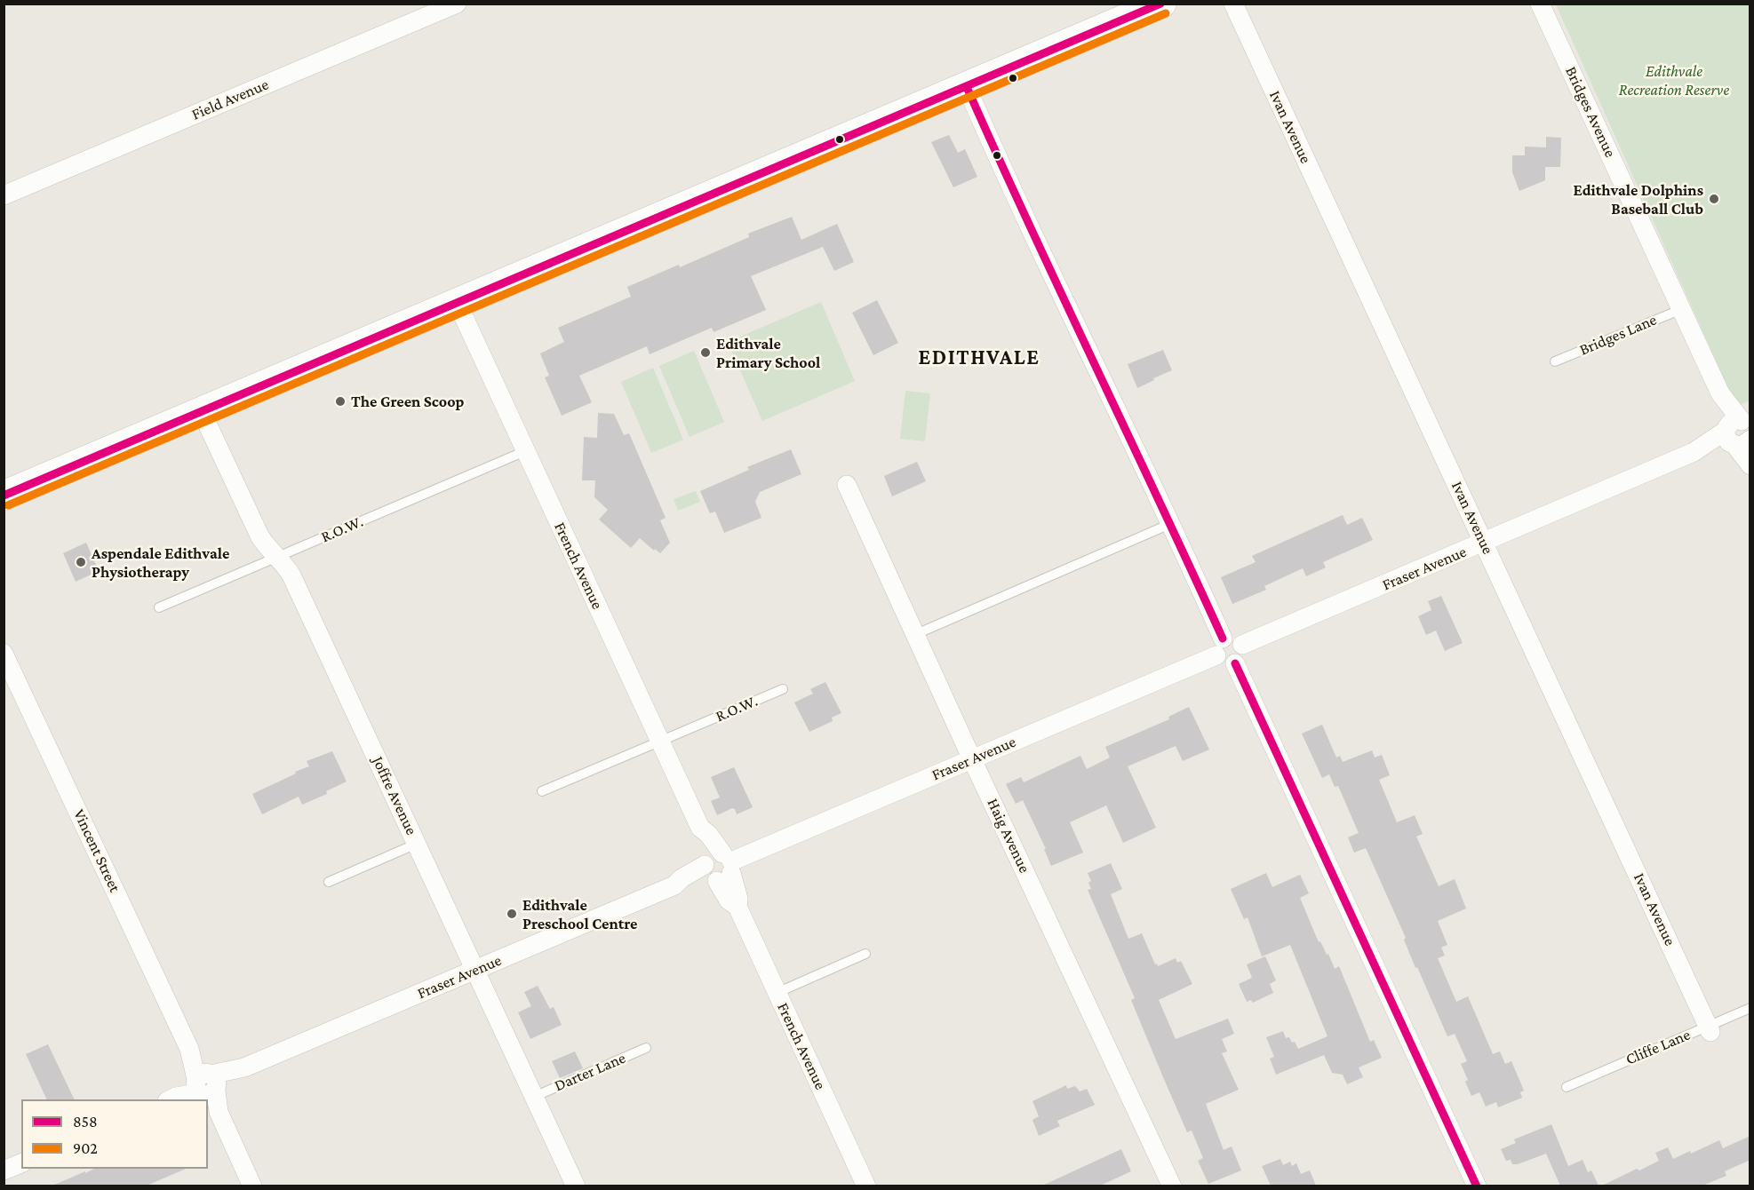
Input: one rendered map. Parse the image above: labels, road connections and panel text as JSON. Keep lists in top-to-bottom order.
{
  "streets": {
    "street": [
      "Field Avenue",
      "Bridges Avenue",
      "Ivan Avenue",
      "French Avenue",
      "Fraser Avenue",
      "Joffre Avenue",
      "Haig Avenue",
      "Vincent Street"
    ],
    "lane": [
      "Bridges Lane",
      "R.O.W.",
      "Cliffe Lane",
      "Darter Lane"
    ]
  },
  "crossings": [
    ["Bridges Avenue", "Bridges Lane"],
    ["Bridges Avenue", "Fraser Avenue"],
    ["Ivan Avenue", "Fraser Avenue"],
    ["Ivan Avenue", "Cliffe Lane"],
    ["R.O.W.", "French Avenue"],
    ["R.O.W.", "Joffre Avenue"],
    ["French Avenue", "Fraser Avenue"],
    ["Fraser Avenue", "Joffre Avenue"],
    ["Fraser Avenue", "Haig Avenue"],
    ["Fraser Avenue", "Vincent Street"],
    ["Joffre Avenue", "Darter Lane"]
  ],
  "districts": ["EDITHVALE"],
  "parks": ["Edithvale Recreation Reserve"],
  "places": [
    "Edithvale Dolphins Baseball Club",
    "Edithvale Primary School",
    "The Green Scoop",
    "Aspendale Edithvale Physiotherapy",
    "Edithvale Preschool Centre"
  ],
  "lines": ["transit line 858", "transit line 902"],
  "legend": ["858", "902"]
}
